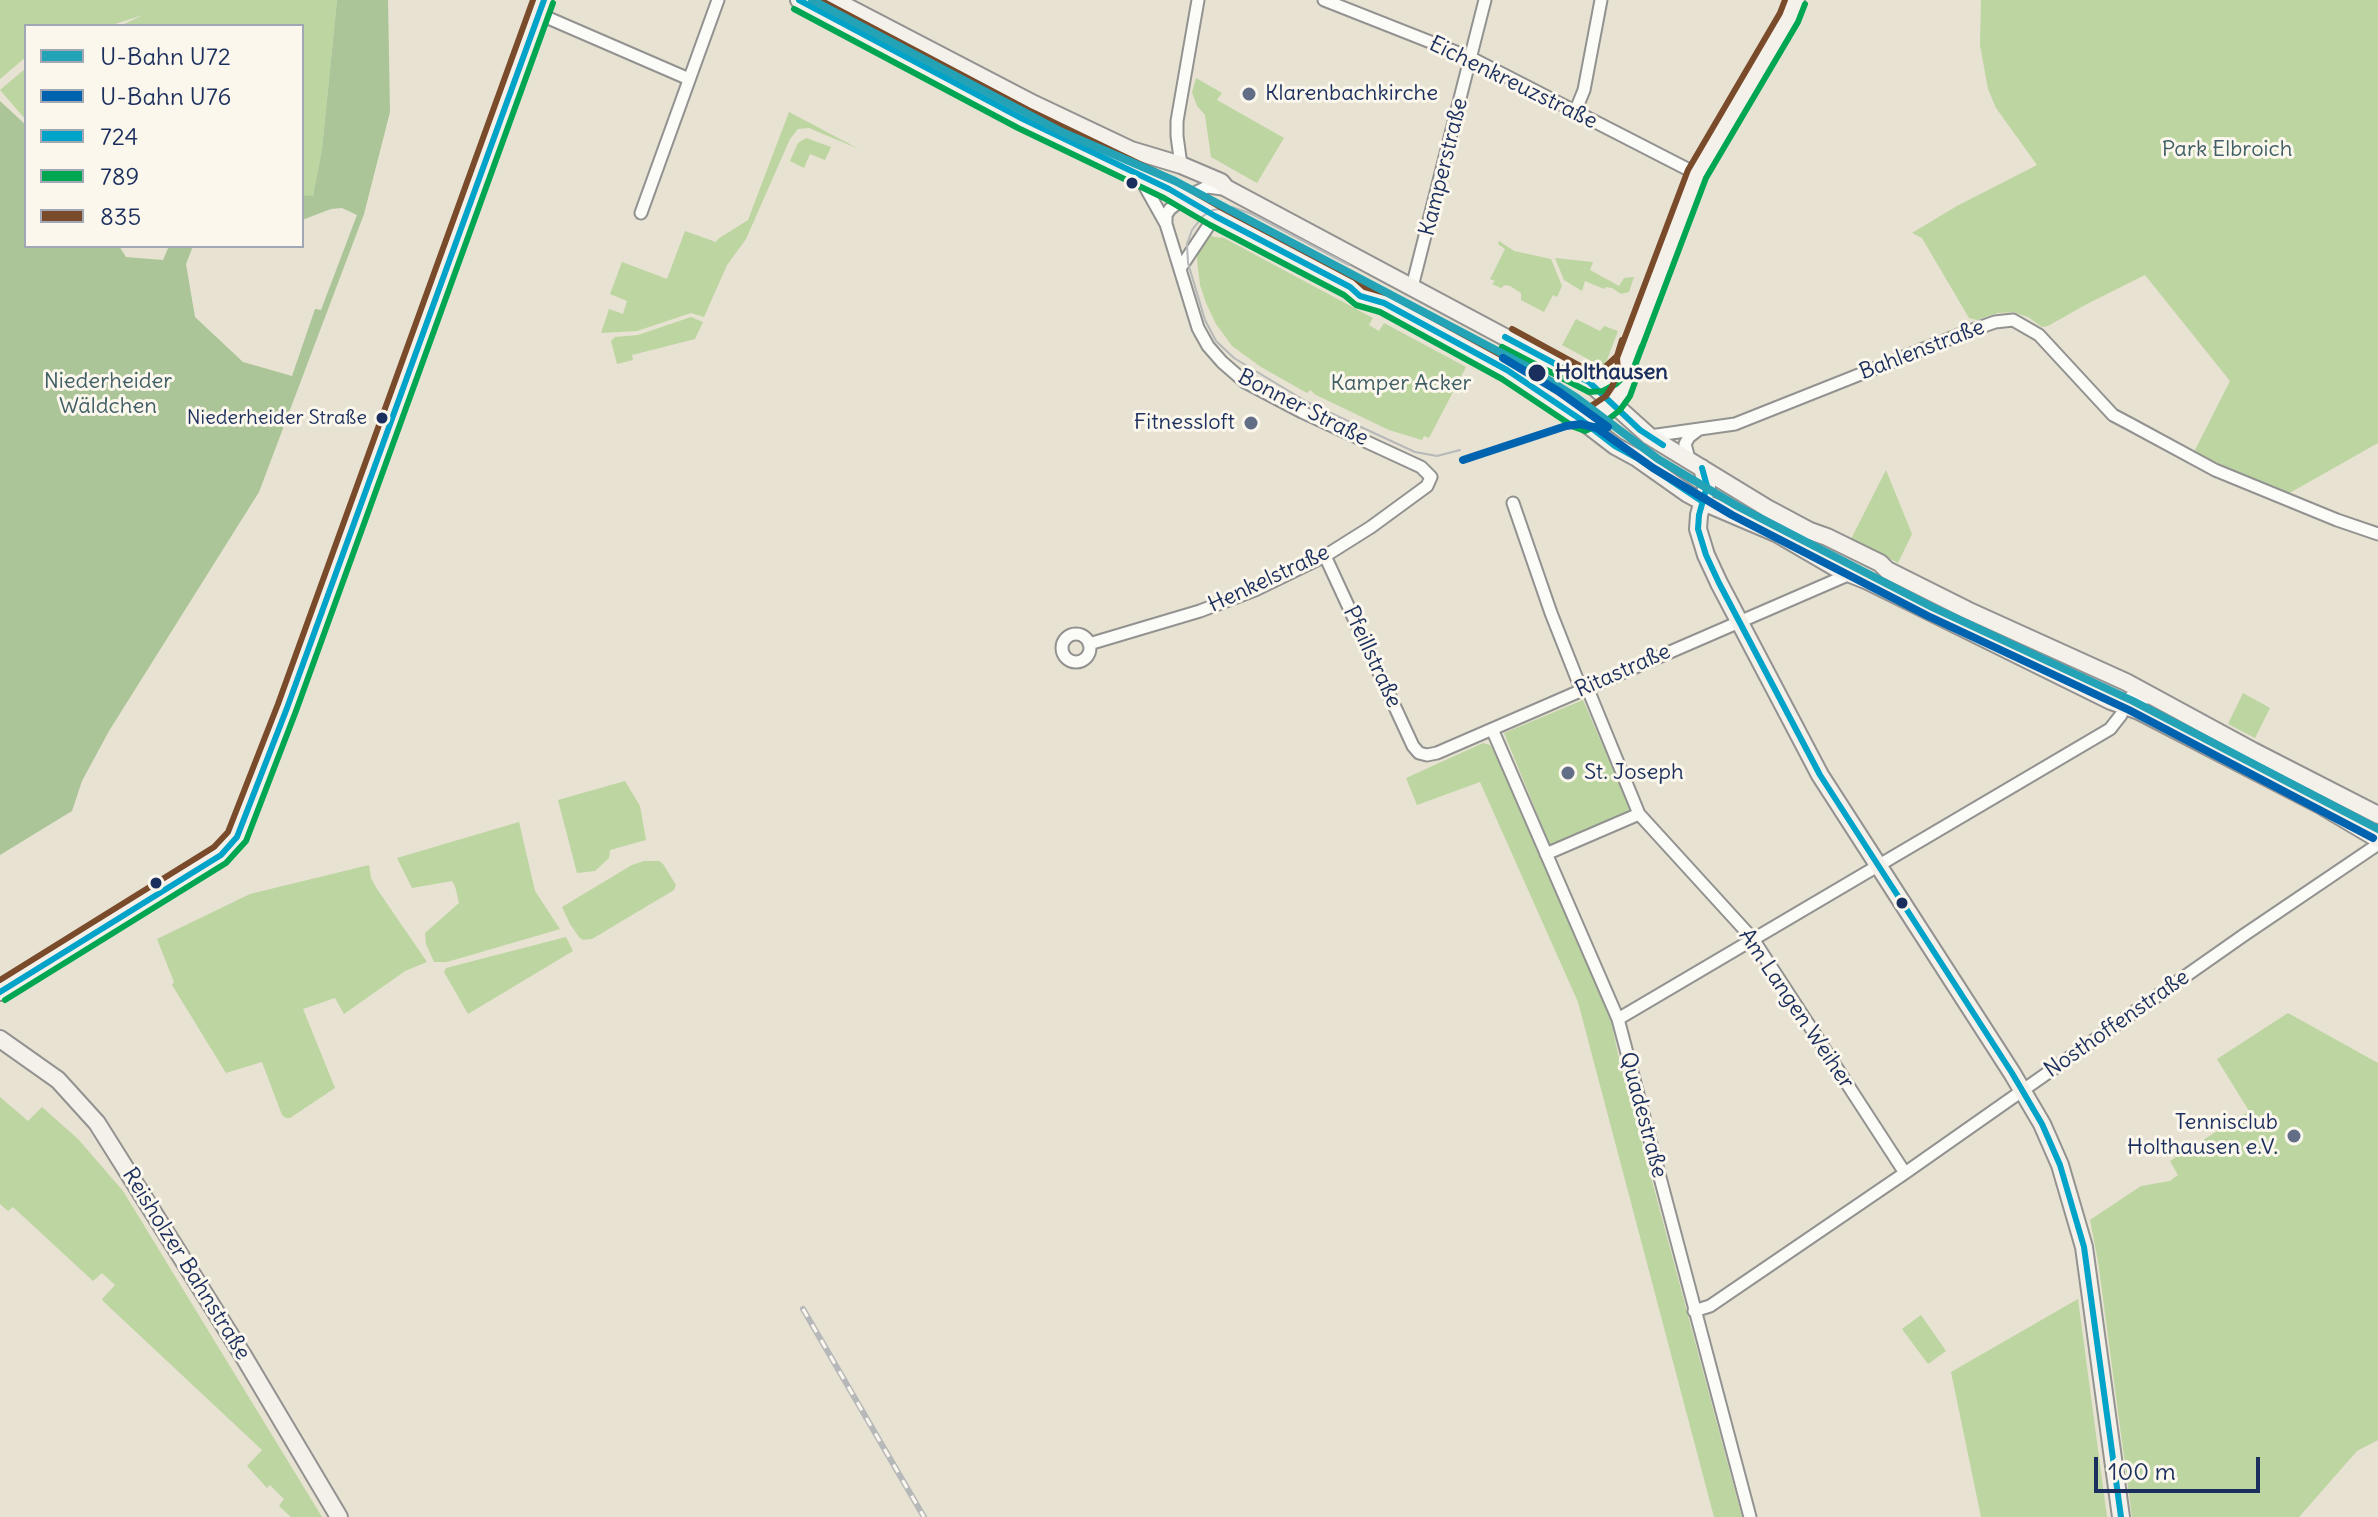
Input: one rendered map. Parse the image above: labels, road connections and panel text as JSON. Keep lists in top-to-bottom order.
{
  "streets": {
    "main road": ["Reisholzer Bahnstraße"],
    "street": [
      "Eichenkreuzstraße",
      "Kamperstraße",
      "Bahlenstraße",
      "Bonner Straße",
      "Henkelstraße",
      "Pfeillstraße",
      "Ritastraße",
      "Am Langen Weiher",
      "Nosthoffenstraße",
      "Quadestraße"
    ]
  },
  "crossings": [
    ["Eichenkreuzstraße", "Kamperstraße"],
    ["Bonner Straße", "Henkelstraße"],
    ["Henkelstraße", "Pfeillstraße"],
    ["Pfeillstraße", "Ritastraße"],
    ["Ritastraße", "Am Langen Weiher"],
    ["Ritastraße", "Quadestraße"],
    ["Am Langen Weiher", "Nosthoffenstraße"],
    ["Nosthoffenstraße", "Quadestraße"]
  ],
  "parks": ["Park Elbroich", "Niederheider Wäldchen", "Kamper Acker"],
  "places": [
    "Klarenbachkirche",
    "Holthausen",
    "Niederheider Straße",
    "Fitnessloft",
    "St. Joseph",
    "Tennisclub Holthausen e.V."
  ],
  "lines": [
    "metro line U72",
    "transit line 724",
    "transit line 835",
    "transit line 789",
    "metro line U76"
  ],
  "legend": [
    "U-Bahn U72",
    "U-Bahn U76",
    "724",
    "789",
    "835"
  ],
  "scale_bar": "100 m"
}
